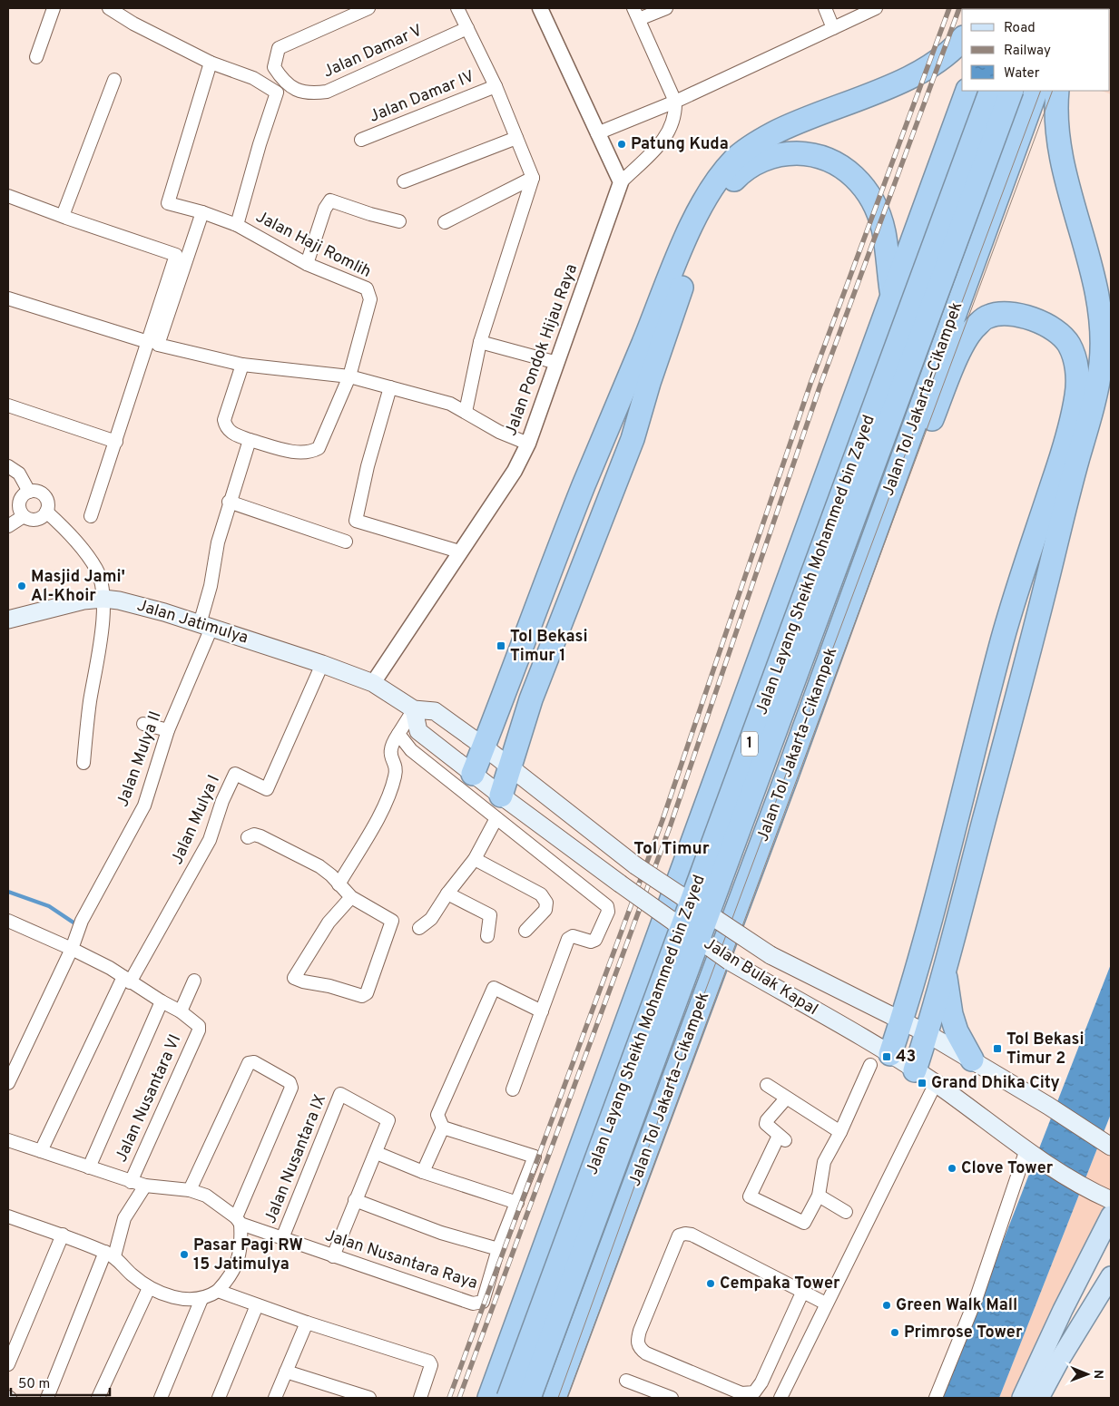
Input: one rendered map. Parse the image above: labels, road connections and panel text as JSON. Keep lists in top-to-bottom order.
{
  "streets": {
    "highway": ["Jalan Tol Jakarta–Cikampek", "Jalan Layang Sheikh Mohammed bin Zayed", "1"],
    "main road": ["Jalan Jatimulya", "Jalan Bulak Kapal"],
    "street": [
      "Jalan Damar V",
      "Jalan Damar IV",
      "Jalan Haji Romlih",
      "Jalan Pondok Hijau Raya",
      "Jalan Mulya II",
      "Jalan Mulya I",
      "Jalan Nusantara VI",
      "Jalan Nusantara IX",
      "Jalan Nusantara Raya"
    ]
  },
  "crossings": [
    ["Jalan Haji Romlih", "Jalan Mulya II"],
    ["Jalan Pondok Hijau Raya", "Jalan Jatimulya"],
    ["Jalan Pondok Hijau Raya", "Jalan Bulak Kapal"],
    ["Jalan Jatimulya", "Jalan Mulya II"],
    ["Jalan Jatimulya", "Jalan Mulya I"],
    ["Jalan Jatimulya", "Jalan Bulak Kapal"],
    ["Jalan Nusantara VI", "Jalan Nusantara Raya"],
    ["Jalan Nusantara IX", "Jalan Nusantara Raya"]
  ],
  "districts": ["Tol Timur"],
  "places": {
    "other": [
      "Patung Kuda",
      "Masjid Jami' Al-Khoir",
      "Clove Tower",
      "Pasar Pagi RW 15 Jatimulya",
      "Cempaka Tower",
      "Green Walk Mall",
      "Primrose Tower"
    ],
    "transit": [
      "Tol Bekasi Timur 1",
      "Tol Bekasi Timur 2",
      "43",
      "Grand Dhika City"
    ]
  },
  "legend": ["Road", "Railway", "Water"],
  "scale_bar": "50 m",
  "north": "right"
}
